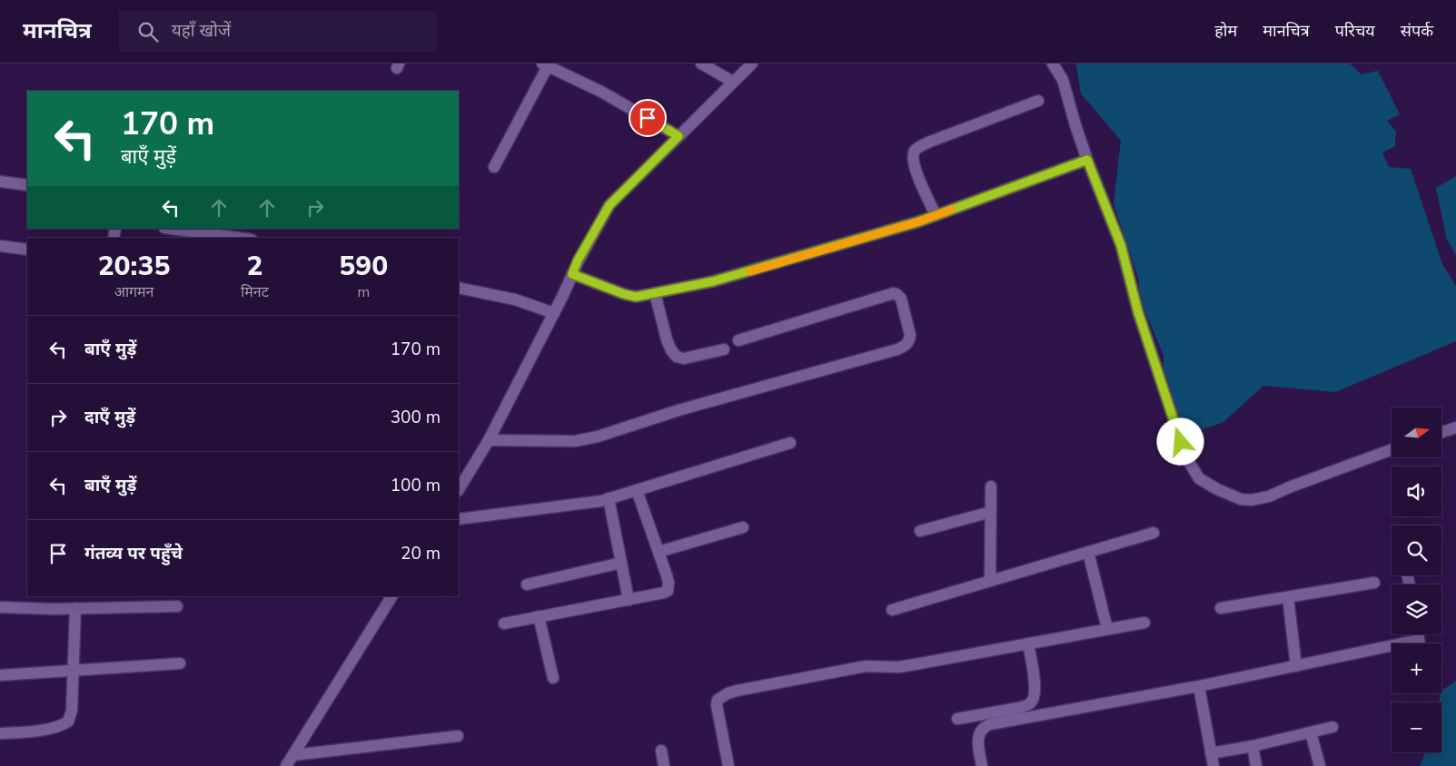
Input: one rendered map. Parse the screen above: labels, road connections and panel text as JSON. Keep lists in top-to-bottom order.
{
  "north": "right",
  "page": {
    "header": "मानचित्र",
    "search": "यहाँ खोजें",
    "nav": [
      "होम",
      "मानचित्र",
      "परिचय",
      "संपर्क"
    ],
    "turn": ["170 m", "बाएँ मुड़ें"],
    "eta": [
      "20:35",
      "आगमन",
      "2",
      "मिनट",
      "590",
      "m"
    ],
    "list": [
      {
        "name": "बाएँ मुड़ें",
        "value": "170 m"
      },
      {
        "name": "दाएँ मुड़ें",
        "value": "300 m"
      },
      {
        "name": "बाएँ मुड़ें",
        "value": "100 m"
      },
      {
        "name": "गंतव्य पर पहुँचे",
        "value": "20 m"
      }
    ],
    "map_buttons": ["+", "−"]
  }
}
